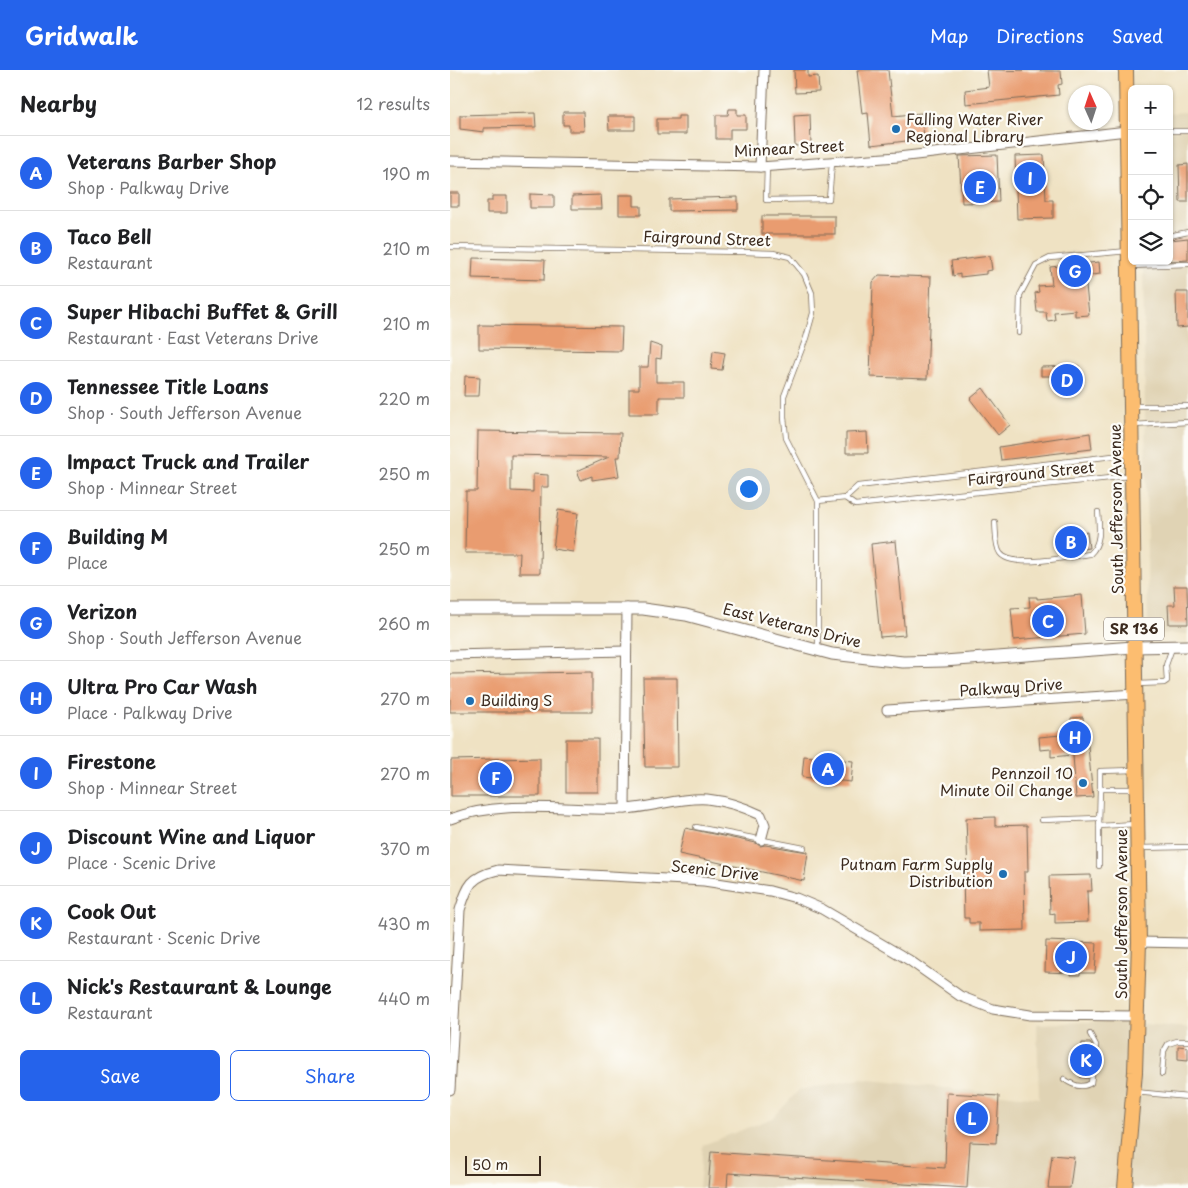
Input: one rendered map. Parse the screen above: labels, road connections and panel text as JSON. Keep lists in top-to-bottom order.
{
  "streets": {
    "main road": ["South Jefferson Avenue", "SR 136"],
    "street": [
      "Minnear Street",
      "East Veterans Drive",
      "Palkway Drive",
      "Scenic Drive"
    ],
    "lane": ["Fairground Street"]
  },
  "crossings": [
    ["Fairground Street", "South Jefferson Avenue"],
    ["Fairground Street", "East Veterans Drive"],
    ["South Jefferson Avenue", "East Veterans Drive"],
    ["South Jefferson Avenue", "Palkway Drive"],
    ["South Jefferson Avenue", "Scenic Drive"]
  ],
  "places": [
    "Falling Water River Regional Library",
    "Building S",
    "Pennzoil 10 Minute Oil Change",
    "Putnam Farm Supply Distribution"
  ],
  "scale_bar": "50 m",
  "north": "top",
  "page": {
    "header": "Gridwalk",
    "nav": ["Map", "Directions", "Saved"],
    "heading": ["Nearby", "12 results"],
    "map_buttons": ["+", "−"],
    "list": [
      {
        "mark": "A",
        "name": "Veterans Barber Shop",
        "note": "Shop · Palkway Drive",
        "value": "190 m"
      },
      {
        "mark": "B",
        "name": "Taco Bell",
        "note": "Restaurant",
        "value": "210 m"
      },
      {
        "mark": "C",
        "name": "Super Hibachi Buffet & Grill",
        "note": "Restaurant · East Veterans Drive",
        "value": "210 m"
      },
      {
        "mark": "D",
        "name": "Tennessee Title Loans",
        "note": "Shop · South Jefferson Avenue",
        "value": "220 m"
      },
      {
        "mark": "E",
        "name": "Impact Truck and Trailer",
        "note": "Shop · Minnear Street",
        "value": "250 m"
      },
      {
        "mark": "F",
        "name": "Building M",
        "note": "Place",
        "value": "250 m"
      },
      {
        "mark": "G",
        "name": "Verizon",
        "note": "Shop · South Jefferson Avenue",
        "value": "260 m"
      },
      {
        "mark": "H",
        "name": "Ultra Pro Car Wash",
        "note": "Place · Palkway Drive",
        "value": "270 m"
      },
      {
        "mark": "I",
        "name": "Firestone",
        "note": "Shop · Minnear Street",
        "value": "270 m"
      },
      {
        "mark": "J",
        "name": "Discount Wine and Liquor",
        "note": "Place · Scenic Drive",
        "value": "370 m"
      },
      {
        "mark": "K",
        "name": "Cook Out",
        "note": "Restaurant · Scenic Drive",
        "value": "430 m"
      },
      {
        "mark": "L",
        "name": "Nick's Restaurant & Lounge",
        "note": "Restaurant",
        "value": "440 m"
      }
    ],
    "pins": [
      "I",
      "E",
      "G",
      "D",
      "B",
      "C",
      "H",
      "A",
      "F",
      "J",
      "K",
      "L"
    ],
    "buttons": ["Save", "Share"],
    "scale": "50 m"
  }
}
